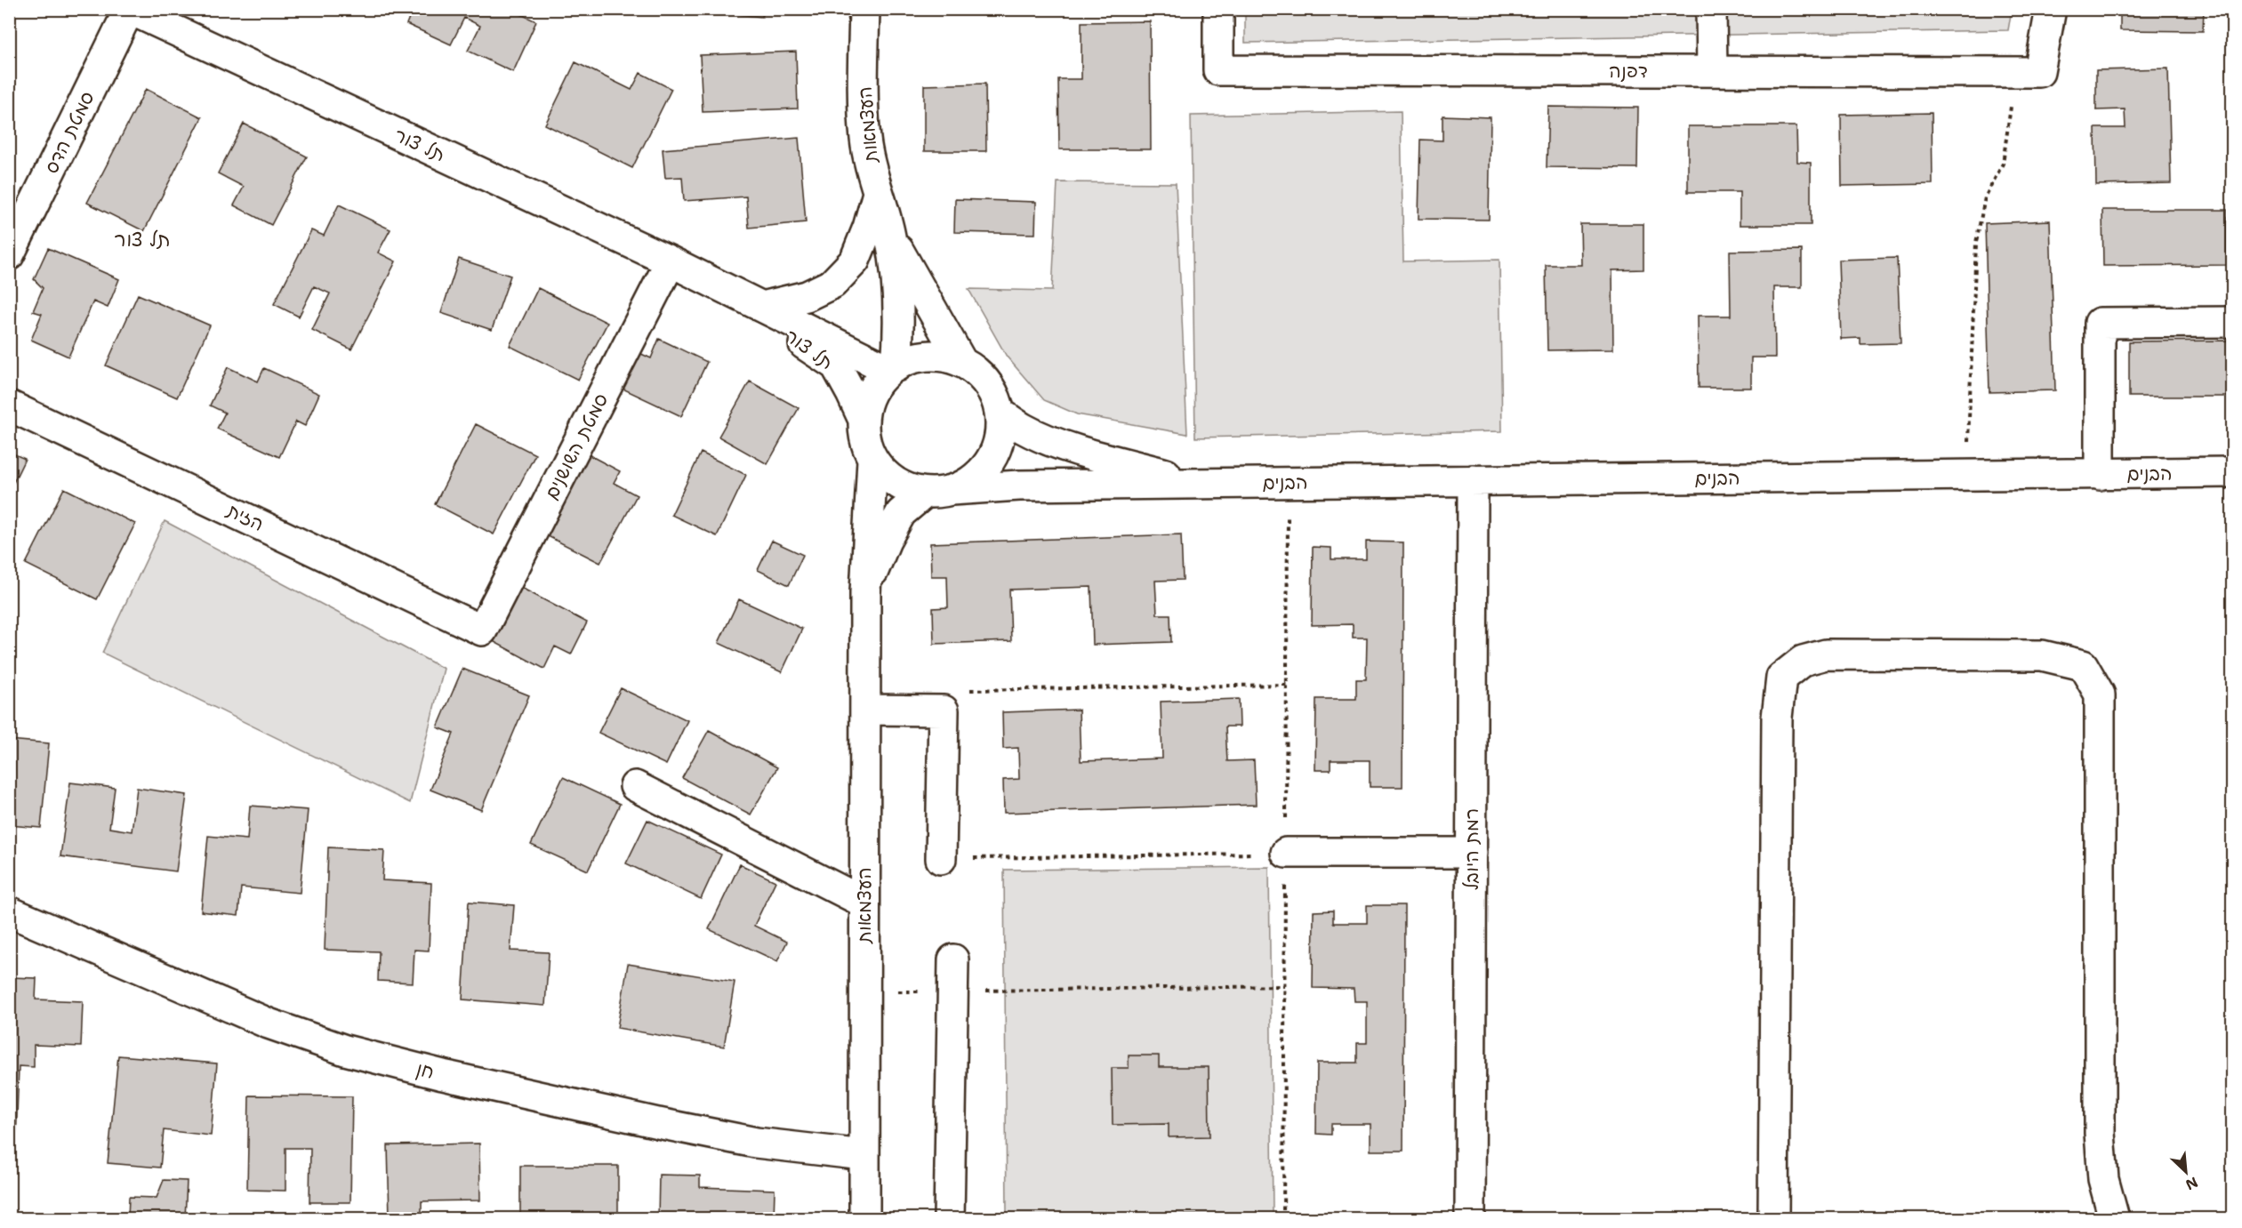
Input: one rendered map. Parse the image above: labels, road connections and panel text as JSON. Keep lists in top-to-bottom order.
{
  "streets": {
    "street": [
      "דפנה",
      "העצמאות",
      "סמטת הדס",
      "תל צור",
      "סמטת השושנים",
      "הבנים",
      "הזית",
      "רמת היובל",
      "חן"
    ]
  },
  "crossings": [
    ["העצמאות", "תל צור"],
    ["העצמאות", "הבנים"],
    ["העצמאות", "חן"],
    ["סמטת הדס", "תל צור"],
    ["תל צור", "סמטת השושנים"],
    ["תל צור", "הבנים"],
    ["סמטת השושנים", "הזית"],
    ["הבנים", "רמת היובל"]
  ],
  "districts": ["תל צור"],
  "north": "bottom right"
}
